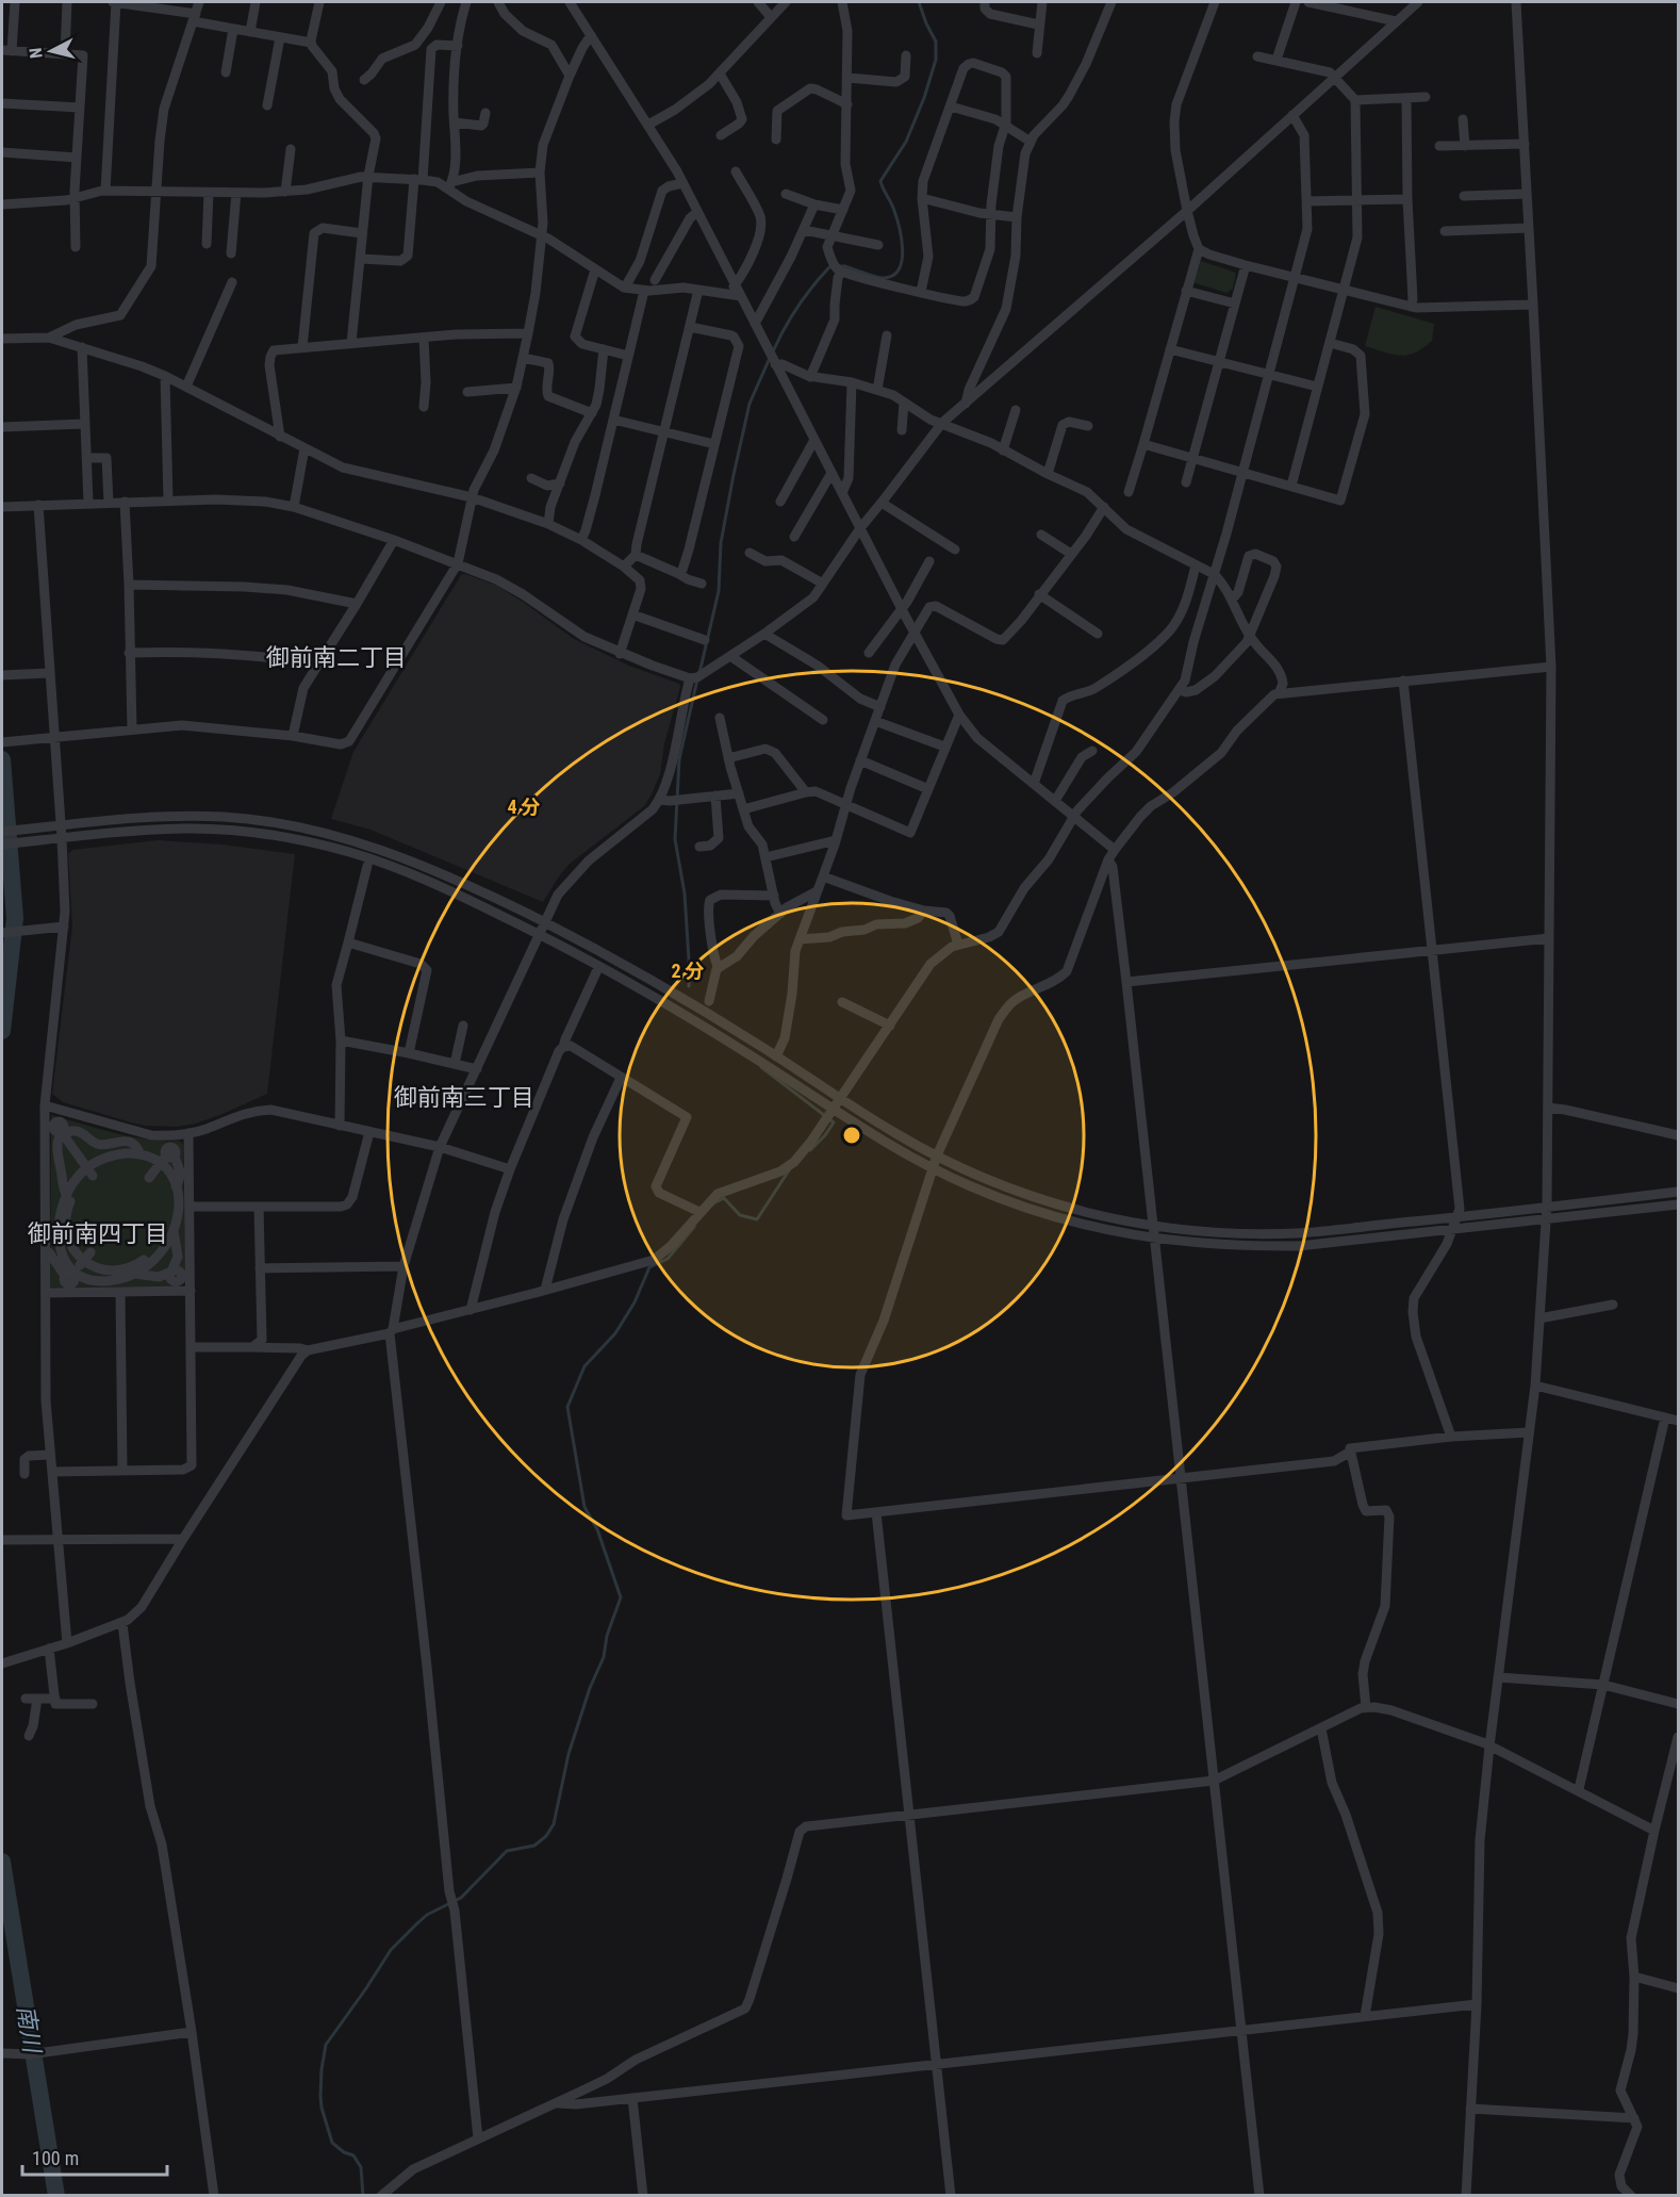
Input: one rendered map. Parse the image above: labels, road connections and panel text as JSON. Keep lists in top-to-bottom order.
{
  "districts": ["御前南二丁目", "御前南三丁目", "御前南四丁目"],
  "water": ["南川"],
  "scale_bar": "100 m",
  "north": "left",
  "rings": ["4 分", "2 分"]
}
